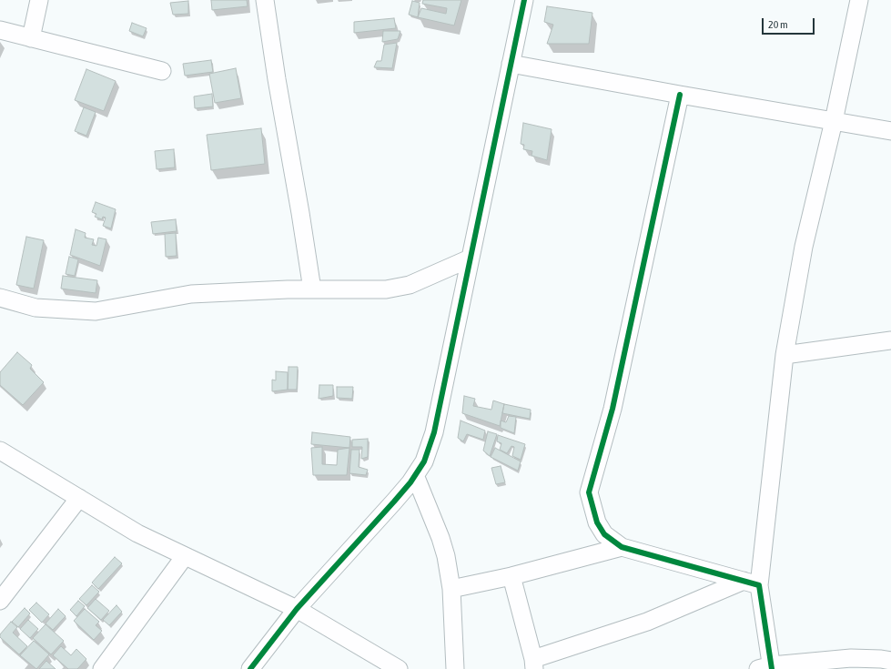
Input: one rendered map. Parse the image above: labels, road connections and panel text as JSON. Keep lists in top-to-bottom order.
{
  "scale_bar": "20 m"
}
